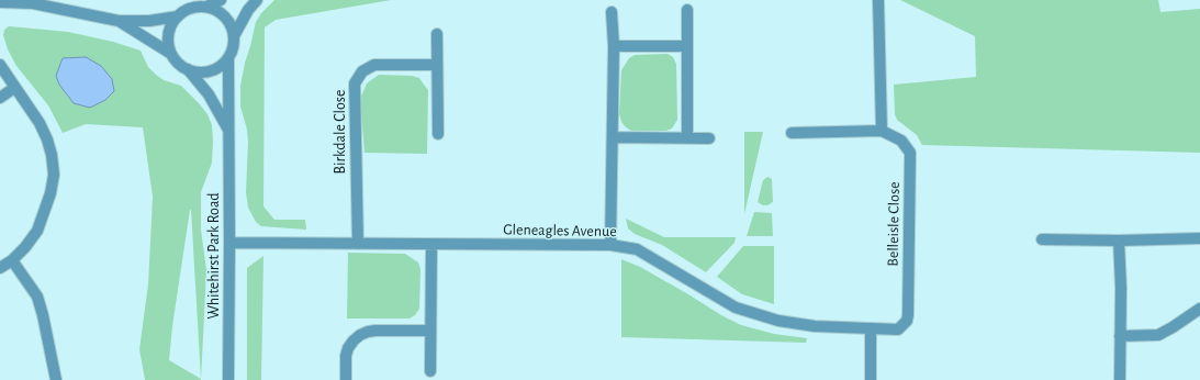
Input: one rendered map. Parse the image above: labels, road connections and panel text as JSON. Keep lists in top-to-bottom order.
{
  "streets": {
    "street": [
      "Birkdale Close",
      "Belleisle Close",
      "Gleneagles Avenue",
      "Whitehirst Park Road"
    ]
  },
  "crossings": [
    ["Birkdale Close", "Gleneagles Avenue"],
    ["Belleisle Close", "Gleneagles Avenue"],
    ["Gleneagles Avenue", "Whitehirst Park Road"]
  ]
}
